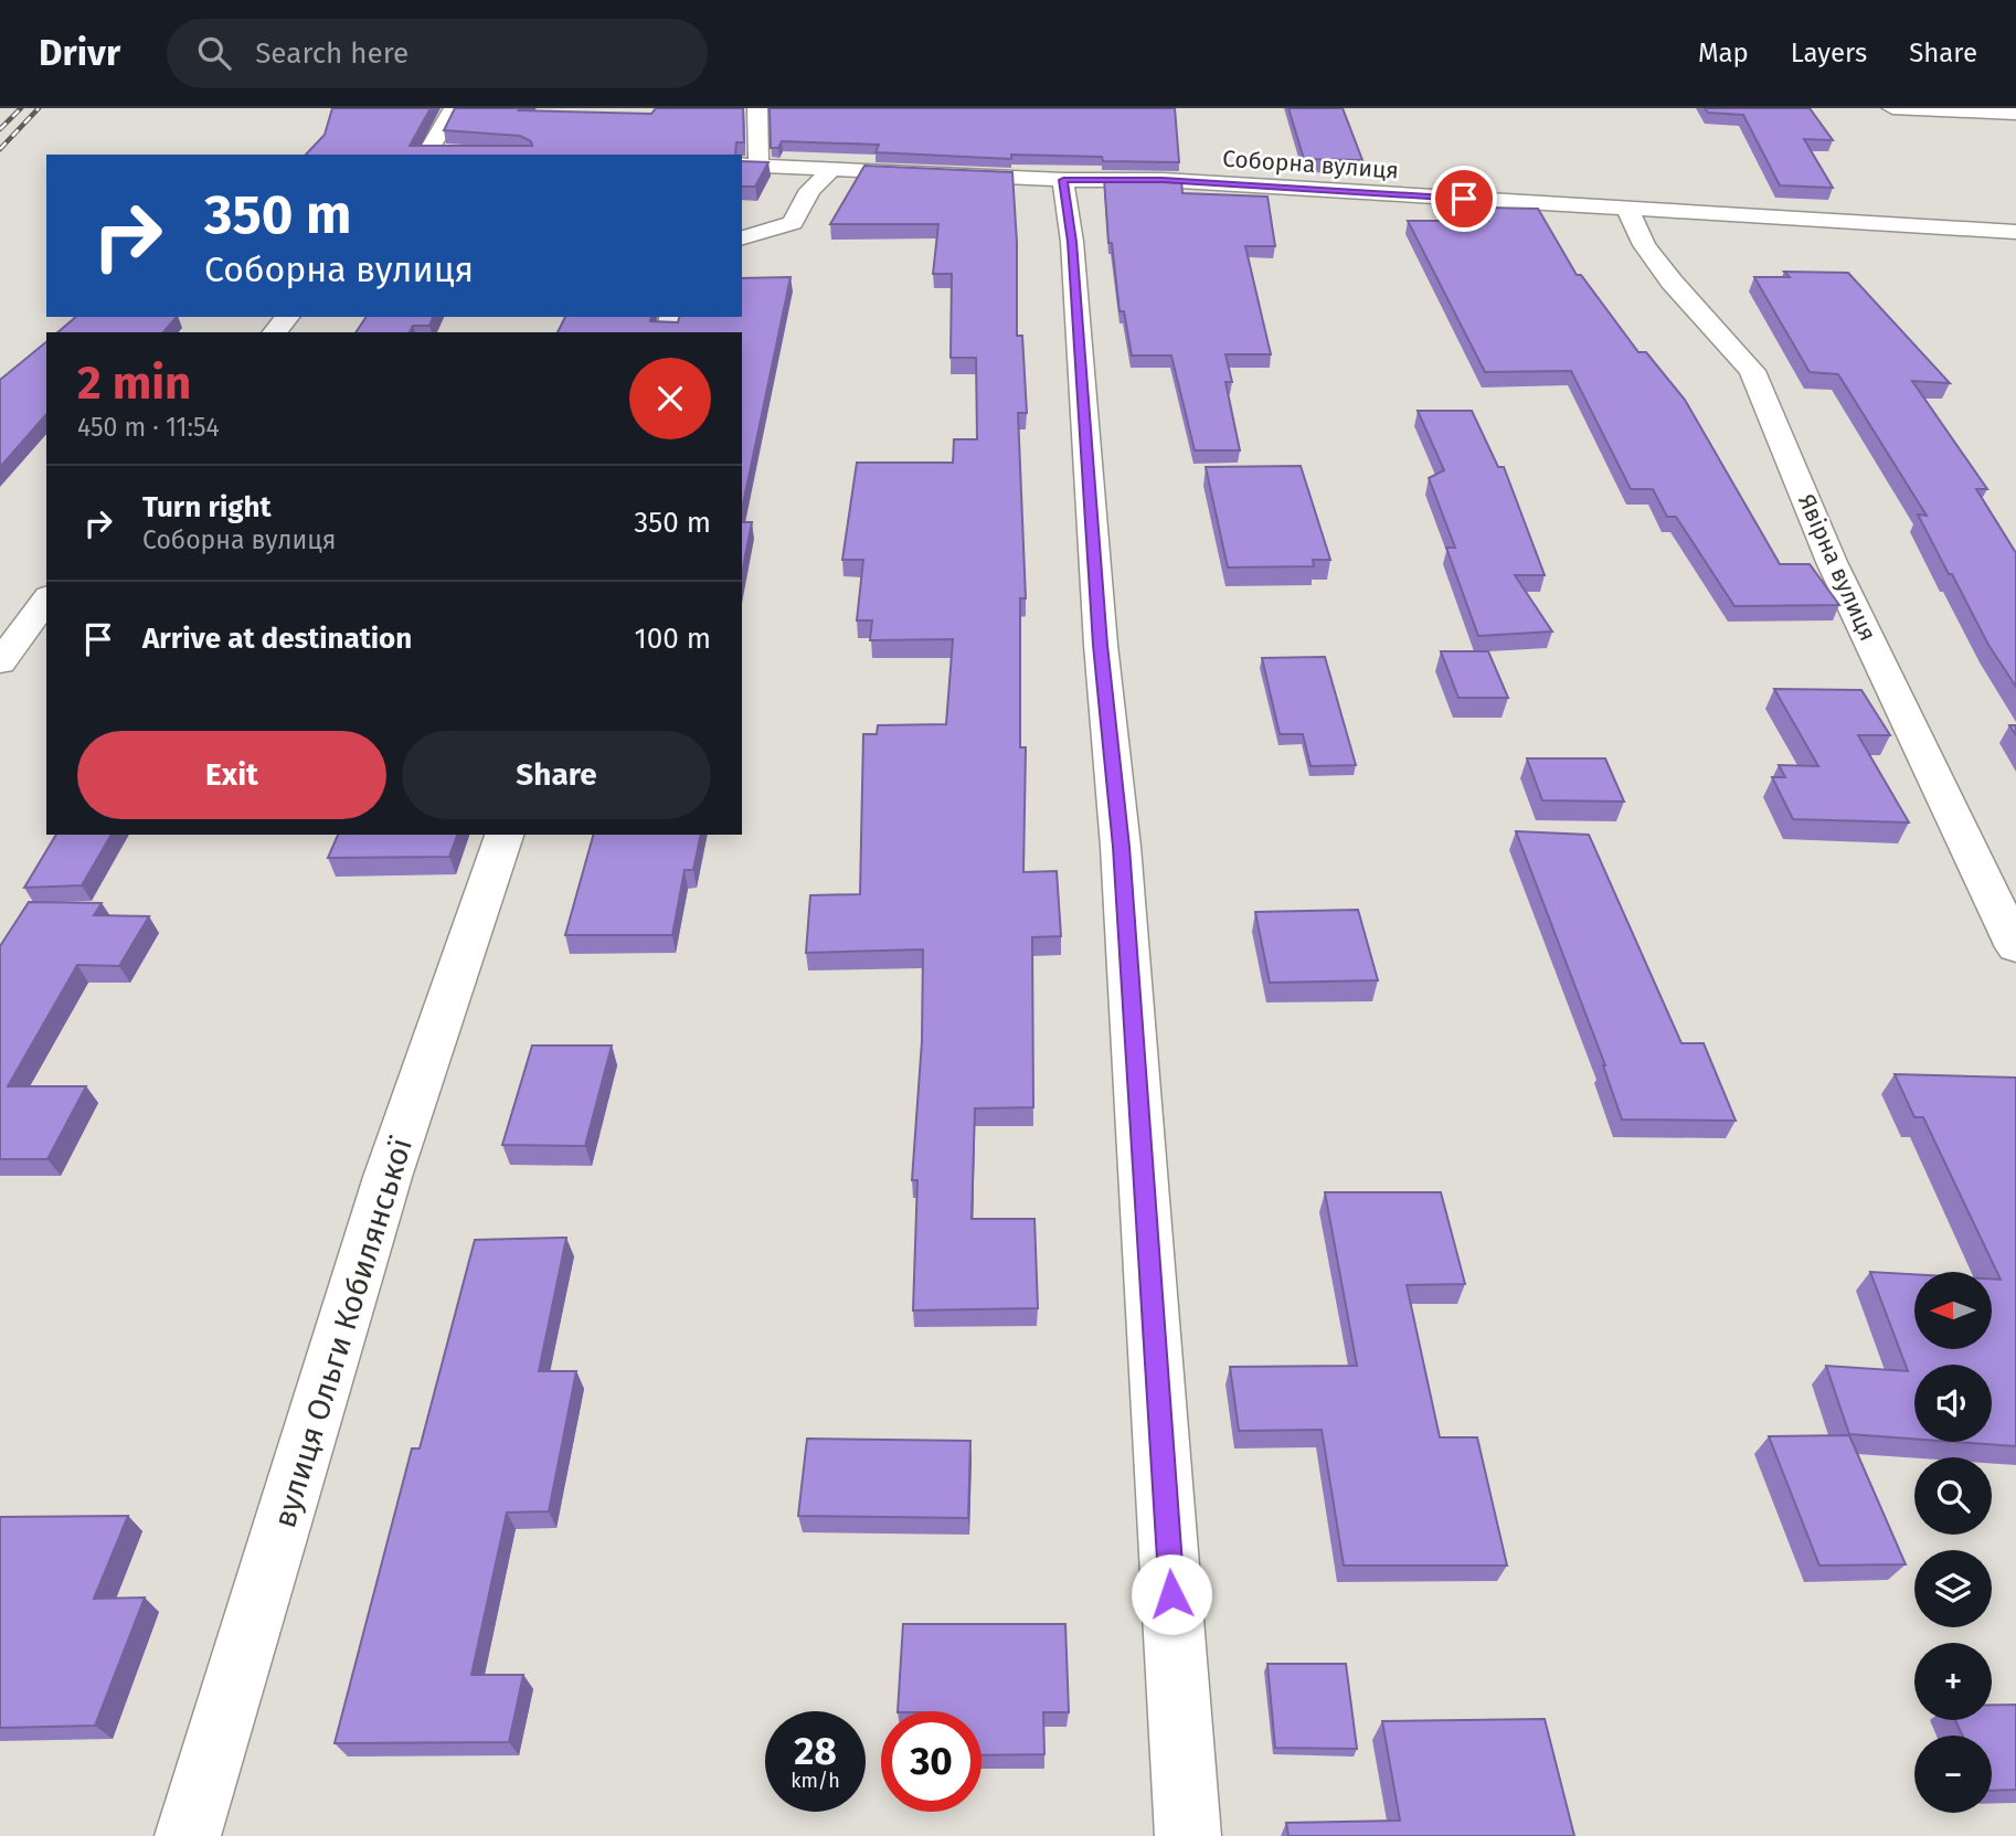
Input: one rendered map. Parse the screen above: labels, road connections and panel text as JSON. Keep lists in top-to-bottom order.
{
  "streets": {
    "street": ["Соборна вулиця", "Явірна вулиця", "вулиця Ольги Кобилянської"]
  },
  "crossings": [
    ["Соборна вулиця", "Явірна вулиця"]
  ],
  "north": "left",
  "page": {
    "header": "Drivr",
    "search": "Search here",
    "nav": ["Map", "Layers", "Share"],
    "turn": ["350 m", "Соборна вулиця"],
    "heading": ["2 min", "450 m · 11:54"],
    "list": [
      {
        "name": "Turn right",
        "note": "Соборна вулиця",
        "value": "350 m"
      },
      {
        "name": "Arrive at destination",
        "value": "100 m"
      }
    ],
    "buttons": ["Exit", "Share"],
    "map_buttons": ["+", "−"],
    "speed": "28 km/h",
    "limit": "30"
  }
}
